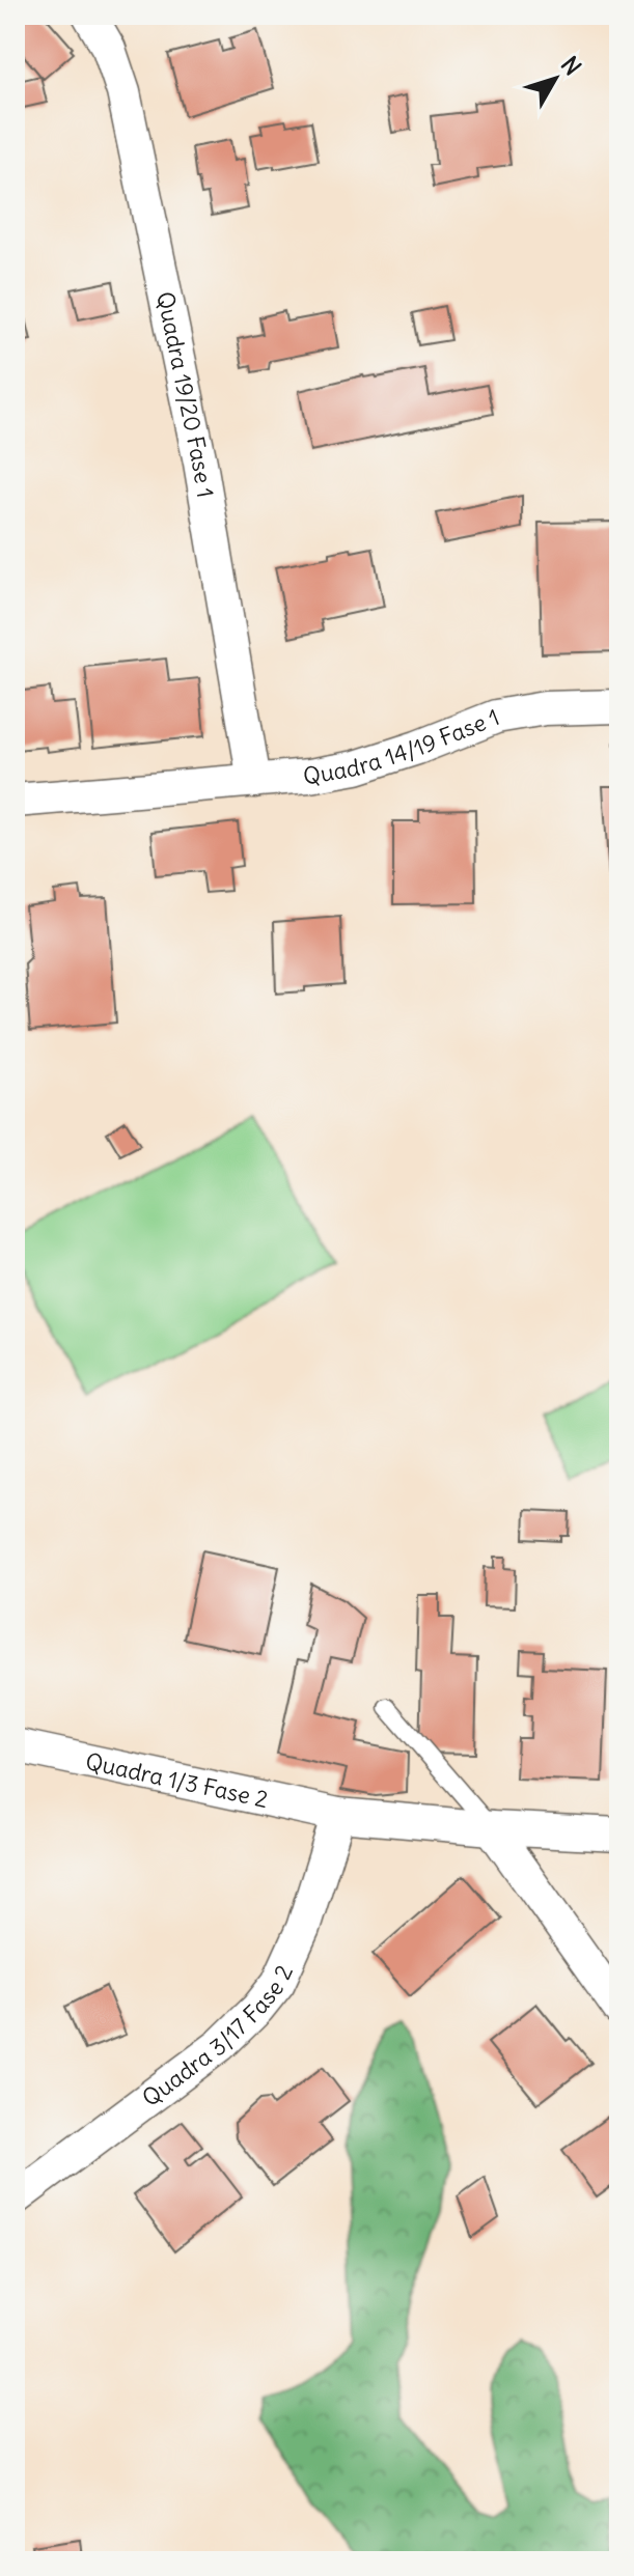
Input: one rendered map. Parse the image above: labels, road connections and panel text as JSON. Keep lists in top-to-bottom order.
{
  "streets": {
    "street": [
      "Quadra 19/20 Fase 1",
      "Quadra 14/19 Fase 1",
      "Quadra 1/3 Fase 2",
      "Quadra 3/17 Fase 2"
    ]
  },
  "crossings": [
    ["Quadra 19/20 Fase 1", "Quadra 14/19 Fase 1"],
    ["Quadra 1/3 Fase 2", "Quadra 3/17 Fase 2"]
  ],
  "north": "top right"
}
